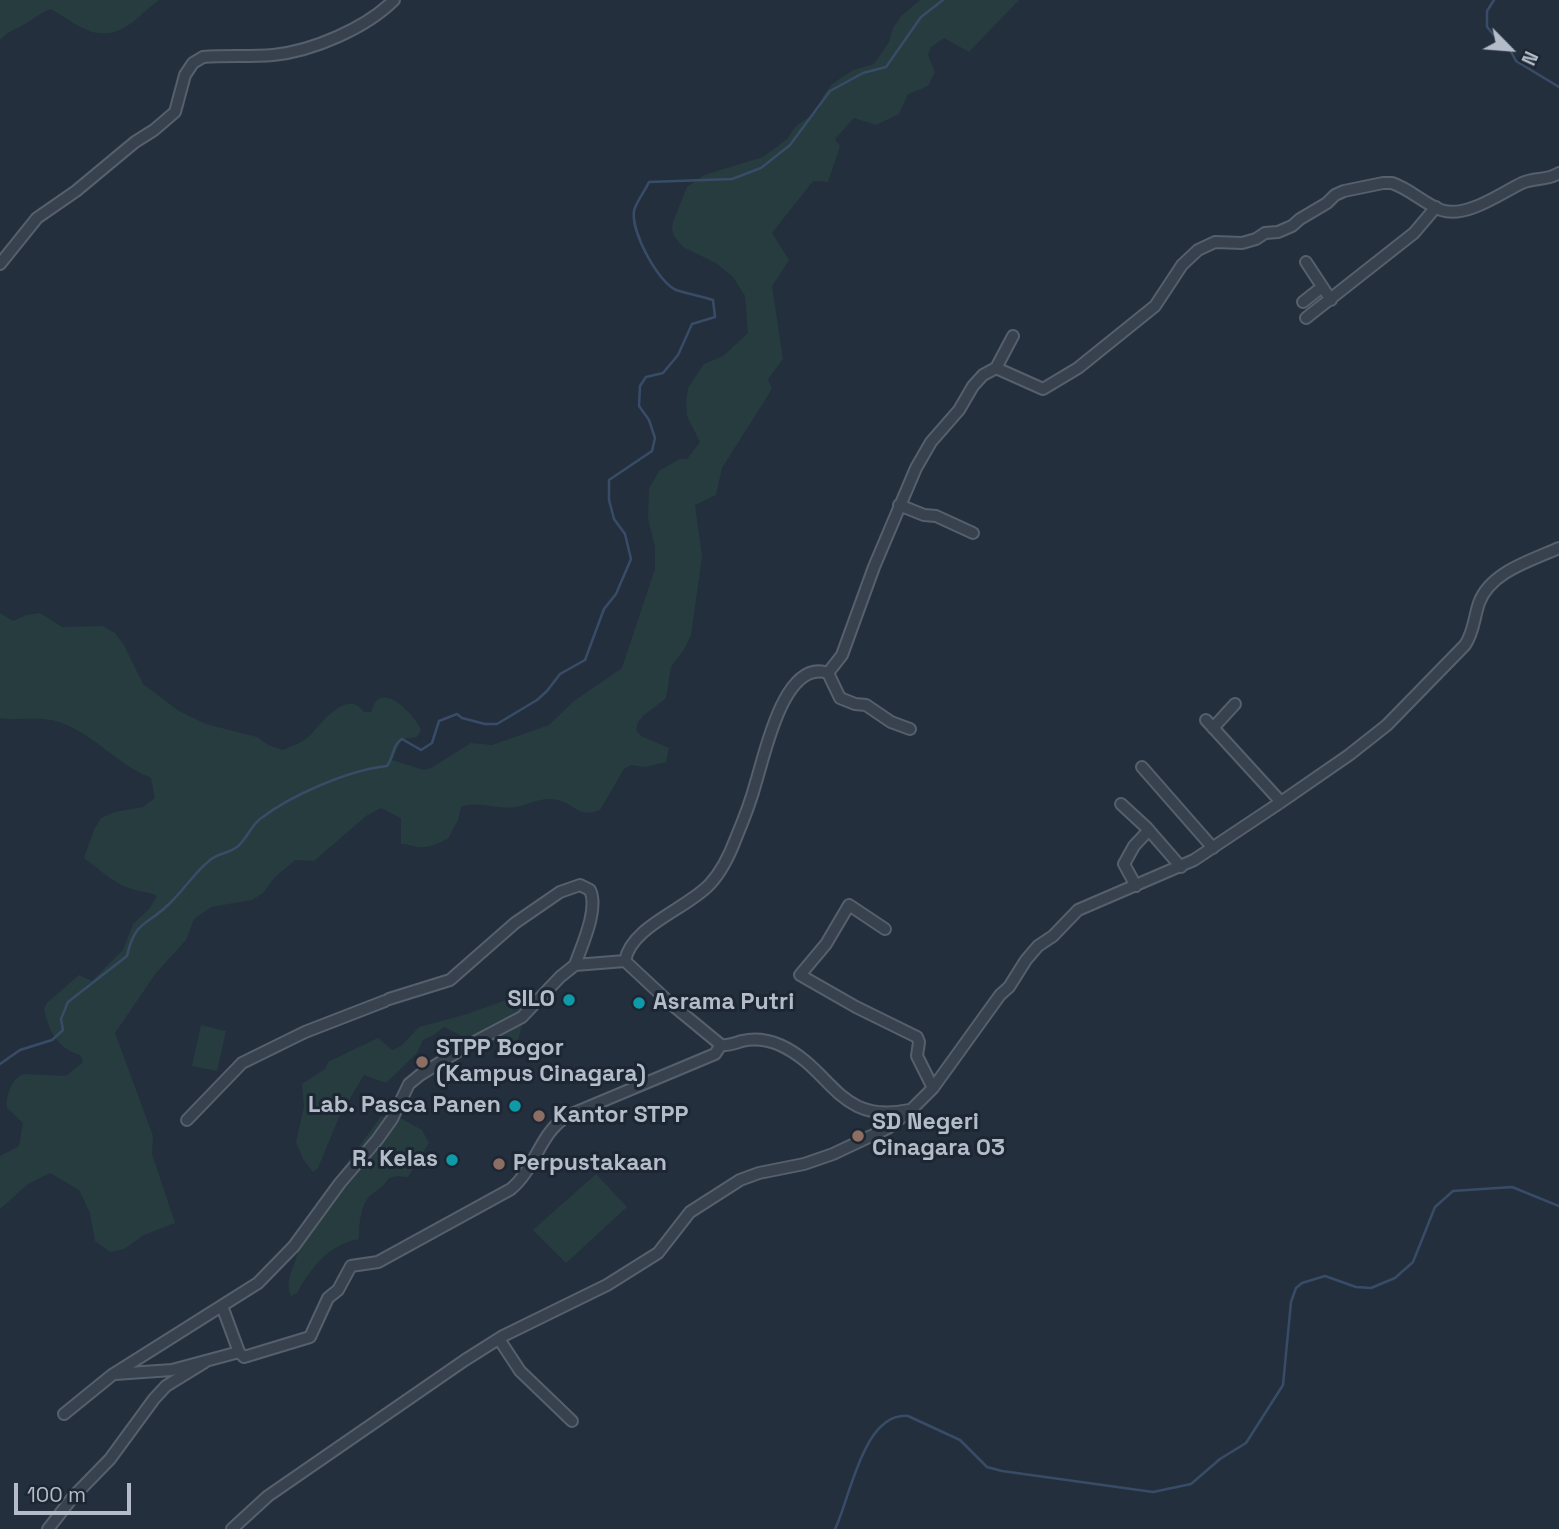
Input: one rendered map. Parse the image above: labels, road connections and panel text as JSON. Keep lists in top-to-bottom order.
{
  "places": [
    "SILO",
    "Asrama Putri",
    "STPP Bogor (Kampus Cinagara)",
    "Lab. Pasca Panen",
    "Kantor STPP",
    "SD Negeri Cinagara 03",
    "R. Kelas",
    "Perpustakaan"
  ],
  "scale_bar": "100 m",
  "north": "bottom right"
}
